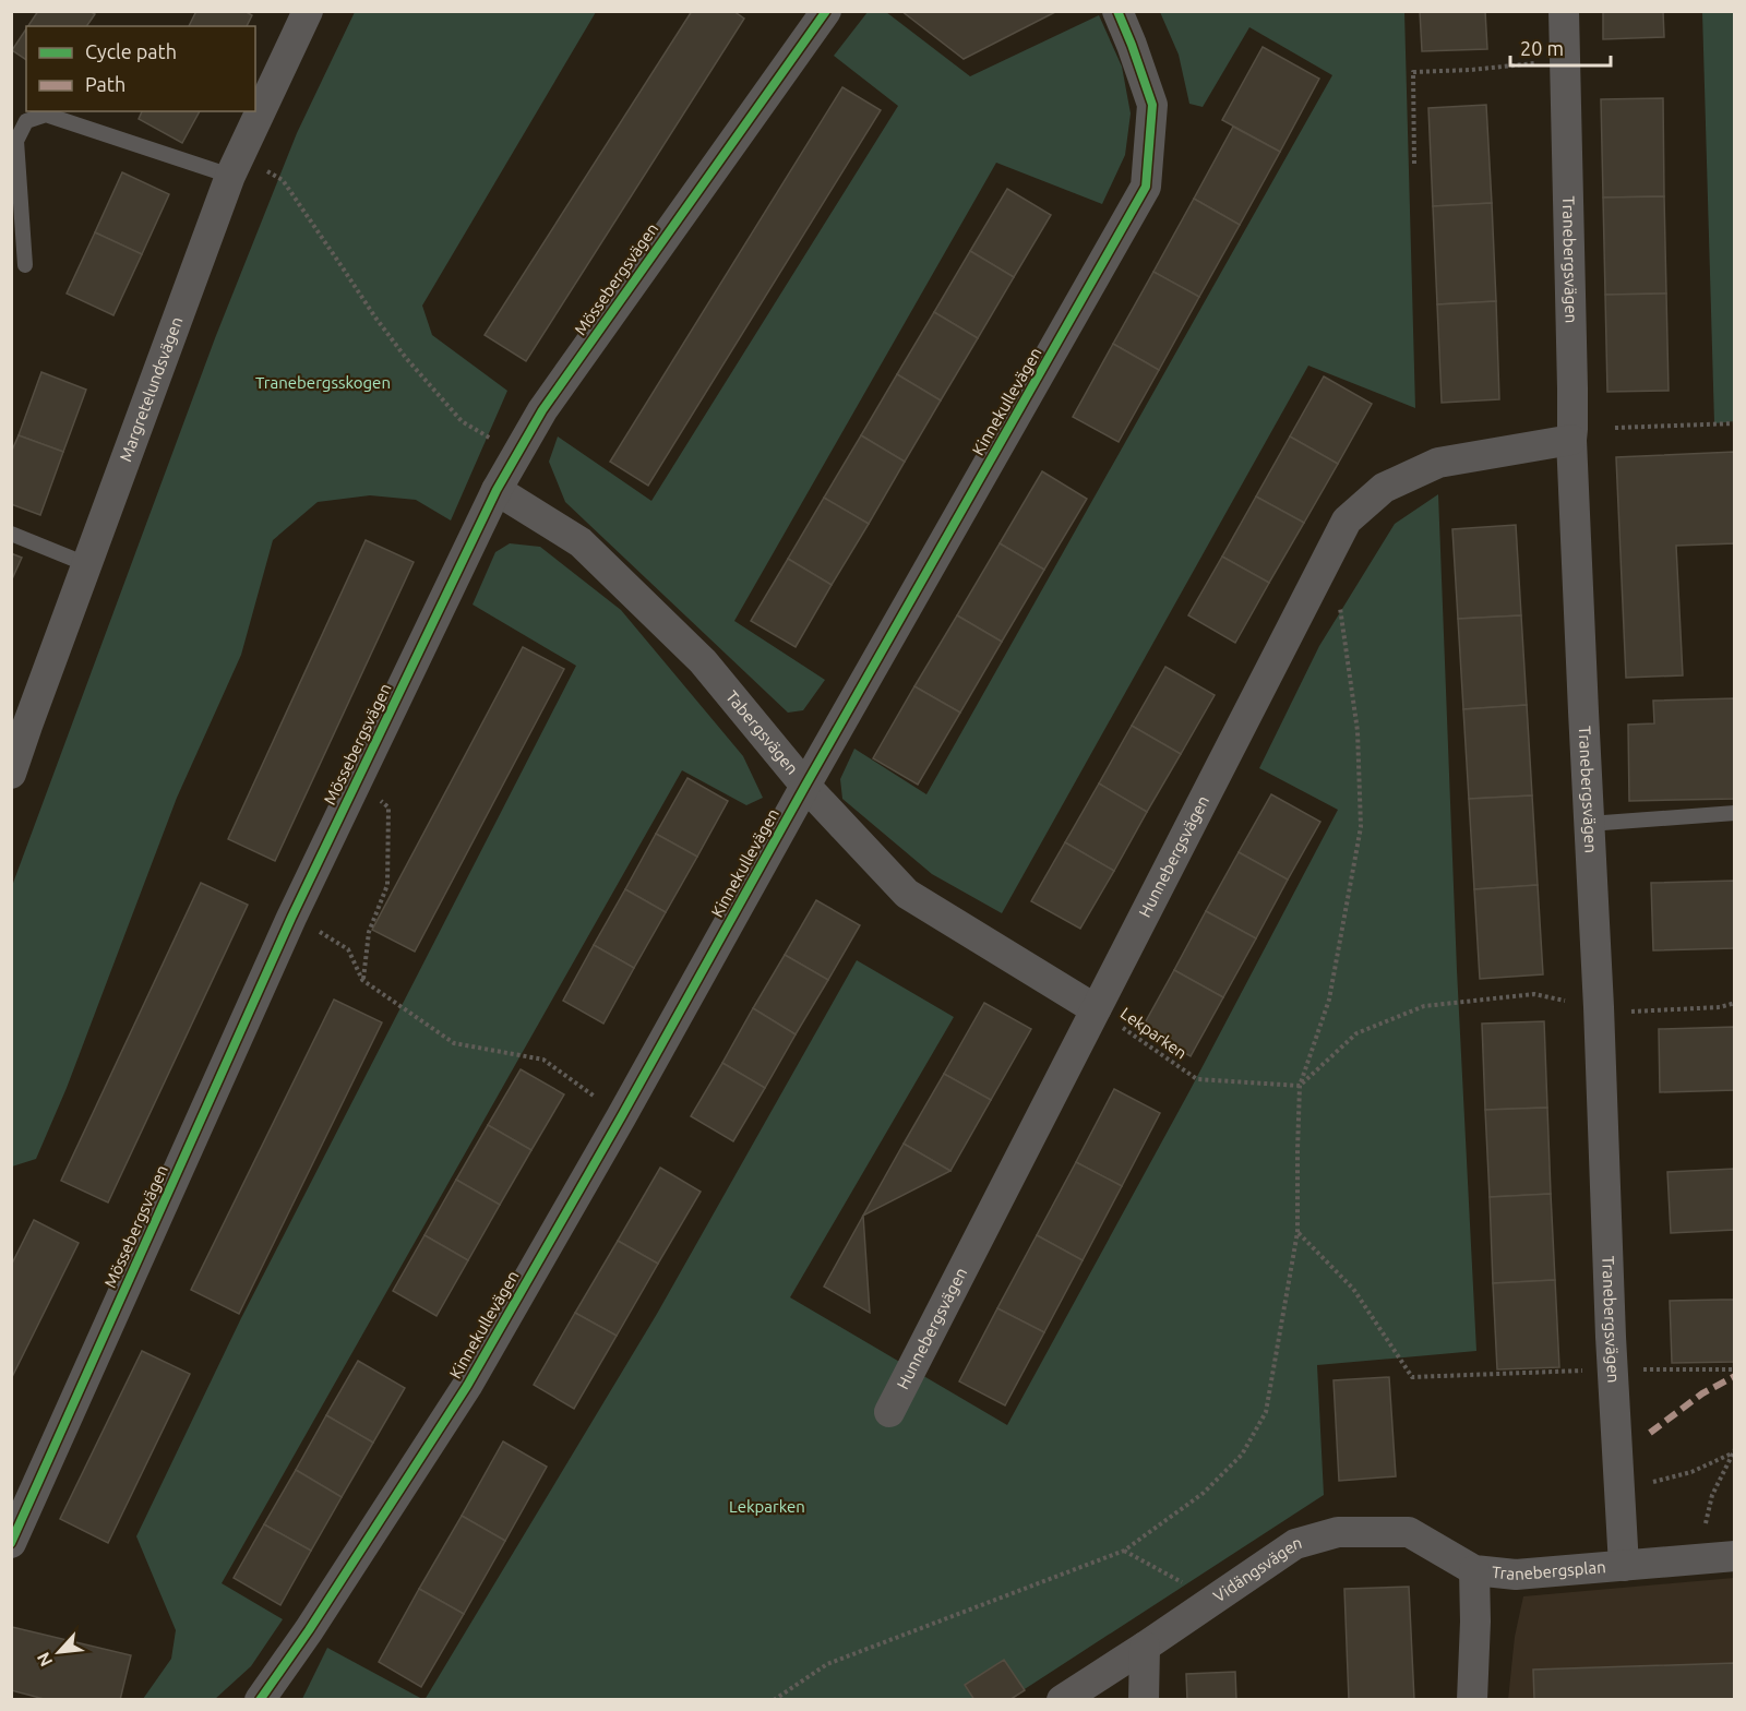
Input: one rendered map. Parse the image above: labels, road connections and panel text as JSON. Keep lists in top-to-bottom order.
{
  "streets": {
    "street": [
      "Tranebergsvägen",
      "Mössebergsvägen",
      "Margretelundsvägen",
      "Kinnekullevägen",
      "Tabergsvägen",
      "Hunnebergsvägen",
      "Tranebergsplan",
      "Vidängsvägen"
    ],
    "path": ["Lekparken"]
  },
  "crossings": [
    ["Tranebergsvägen", "Hunnebergsvägen"],
    ["Tranebergsvägen", "Tranebergsplan"],
    ["Mössebergsvägen", "Tabergsvägen"],
    ["Kinnekullevägen", "Tabergsvägen"],
    ["Tabergsvägen", "Hunnebergsvägen"],
    ["Tabergsvägen", "Lekparken"],
    ["Hunnebergsvägen", "Lekparken"],
    ["Tranebergsplan", "Vidängsvägen"]
  ],
  "parks": ["Tranebergsskogen", "Lekparken"],
  "legend": ["Cycle path", "Path"],
  "scale_bar": "20 m",
  "north": "bottom left"
}
